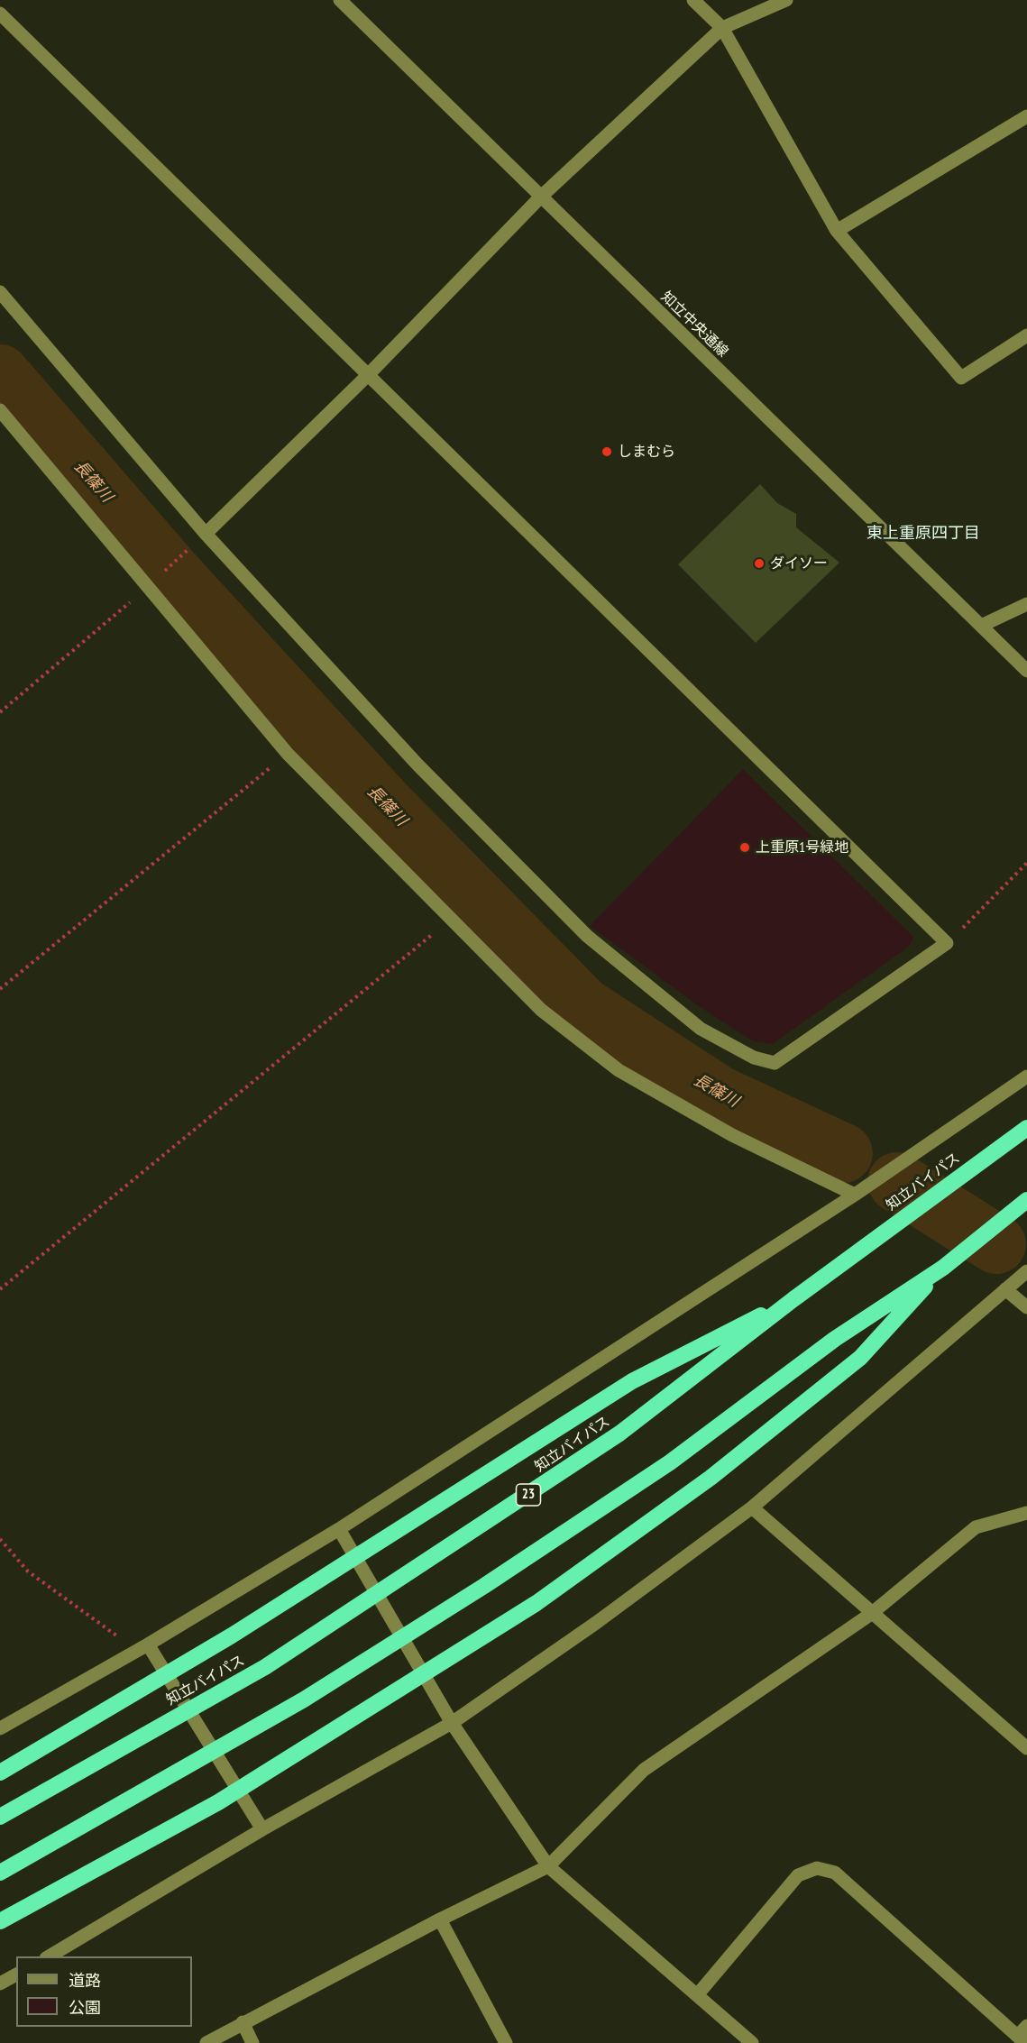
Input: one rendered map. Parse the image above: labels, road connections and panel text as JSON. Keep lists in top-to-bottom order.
{
  "streets": {
    "highway": ["知立バイパス", "23"],
    "street": ["知立中央通線"]
  },
  "districts": ["東上重原四丁目"],
  "water": ["長篠川"],
  "places": ["しまむら", "ダイソー", "上重原1号緑地"],
  "legend": ["道路", "公園"]
}
